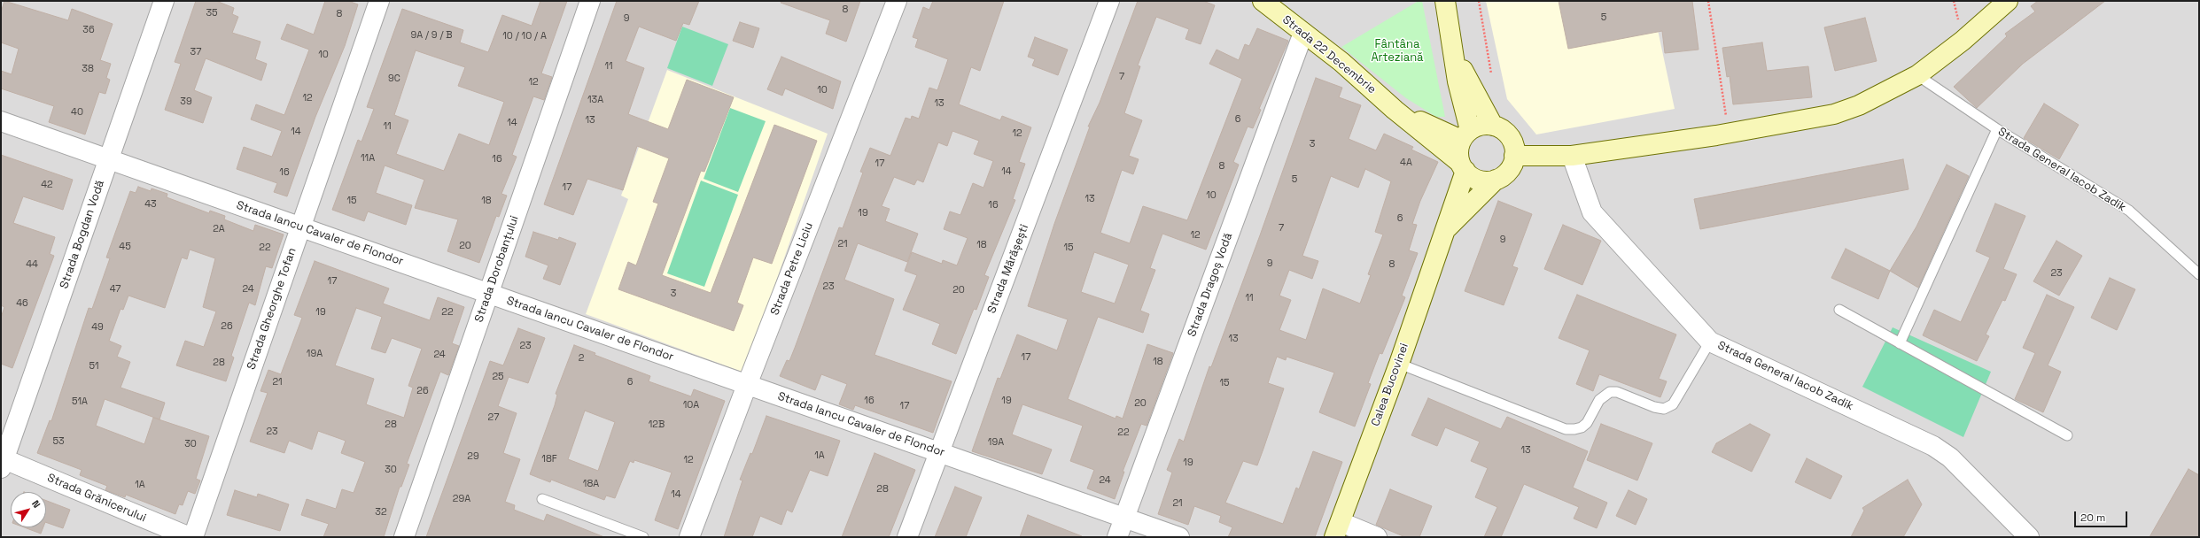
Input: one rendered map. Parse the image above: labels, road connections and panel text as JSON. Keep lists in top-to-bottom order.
{
  "streets": {
    "street": [
      "Strada 22 Decembrie",
      "Strada General Iacob Zadik",
      "Strada Iancu Cavaler de Flondor",
      "Strada Bogdan Vodă",
      "Strada Dorobanțului",
      "Strada Petre Liciu",
      "Strada Mărășești",
      "Strada Dragoș Vodă",
      "Strada Gheorghe Tofan",
      "Calea Bucovinei",
      "Strada Grănicerului"
    ]
  },
  "crossings": [
    ["Strada 22 Decembrie", "Strada Dragoș Vodă"],
    ["Strada 22 Decembrie", "Calea Bucovinei"],
    ["Strada Iancu Cavaler de Flondor", "Strada Bogdan Vodă"],
    ["Strada Iancu Cavaler de Flondor", "Strada Dorobanțului"],
    ["Strada Iancu Cavaler de Flondor", "Strada Petre Liciu"],
    ["Strada Iancu Cavaler de Flondor", "Strada Mărășești"],
    ["Strada Iancu Cavaler de Flondor", "Strada Dragoș Vodă"],
    ["Strada Iancu Cavaler de Flondor", "Strada Gheorghe Tofan"],
    ["Strada Bogdan Vodă", "Strada Grănicerului"]
  ],
  "parks": ["Fântâna Arteziană"],
  "house_numbers": [
    "8",
    "35",
    "8",
    "5",
    "9",
    "36",
    "9A / 9 / B",
    "10 / 10 / A",
    "37",
    "10",
    "11",
    "38",
    "7",
    "9C",
    "12",
    "10",
    "12",
    "13A",
    "39",
    "13",
    "40",
    "6",
    "13",
    "14",
    "11",
    "14",
    "12",
    "3",
    "11A",
    "16",
    "4A",
    "17",
    "8",
    "14",
    "16",
    "5",
    "42",
    "17",
    "10",
    "13",
    "15",
    "18",
    "43",
    "16",
    "19",
    "6",
    "7",
    "2A",
    "12",
    "9",
    "21",
    "18",
    "20",
    "45",
    "22",
    "15",
    "9",
    "44",
    "8",
    "23",
    "17",
    "23",
    "47",
    "24",
    "20",
    "3",
    "11",
    "46",
    "19",
    "22",
    "26",
    "49",
    "13",
    "23",
    "19A",
    "24",
    "17",
    "2",
    "18",
    "28",
    "51",
    "25",
    "21",
    "6",
    "15",
    "26",
    "16",
    "19",
    "51A",
    "20",
    "10A",
    "17",
    "27",
    "28",
    "12B",
    "23",
    "22",
    "53",
    "19A",
    "30",
    "13",
    "1A",
    "29",
    "18F",
    "12",
    "19",
    "30",
    "24",
    "18A",
    "1A",
    "28",
    "14",
    "29A",
    "21",
    "32"
  ],
  "scale_bar": "20 m",
  "north": "top right"
}
